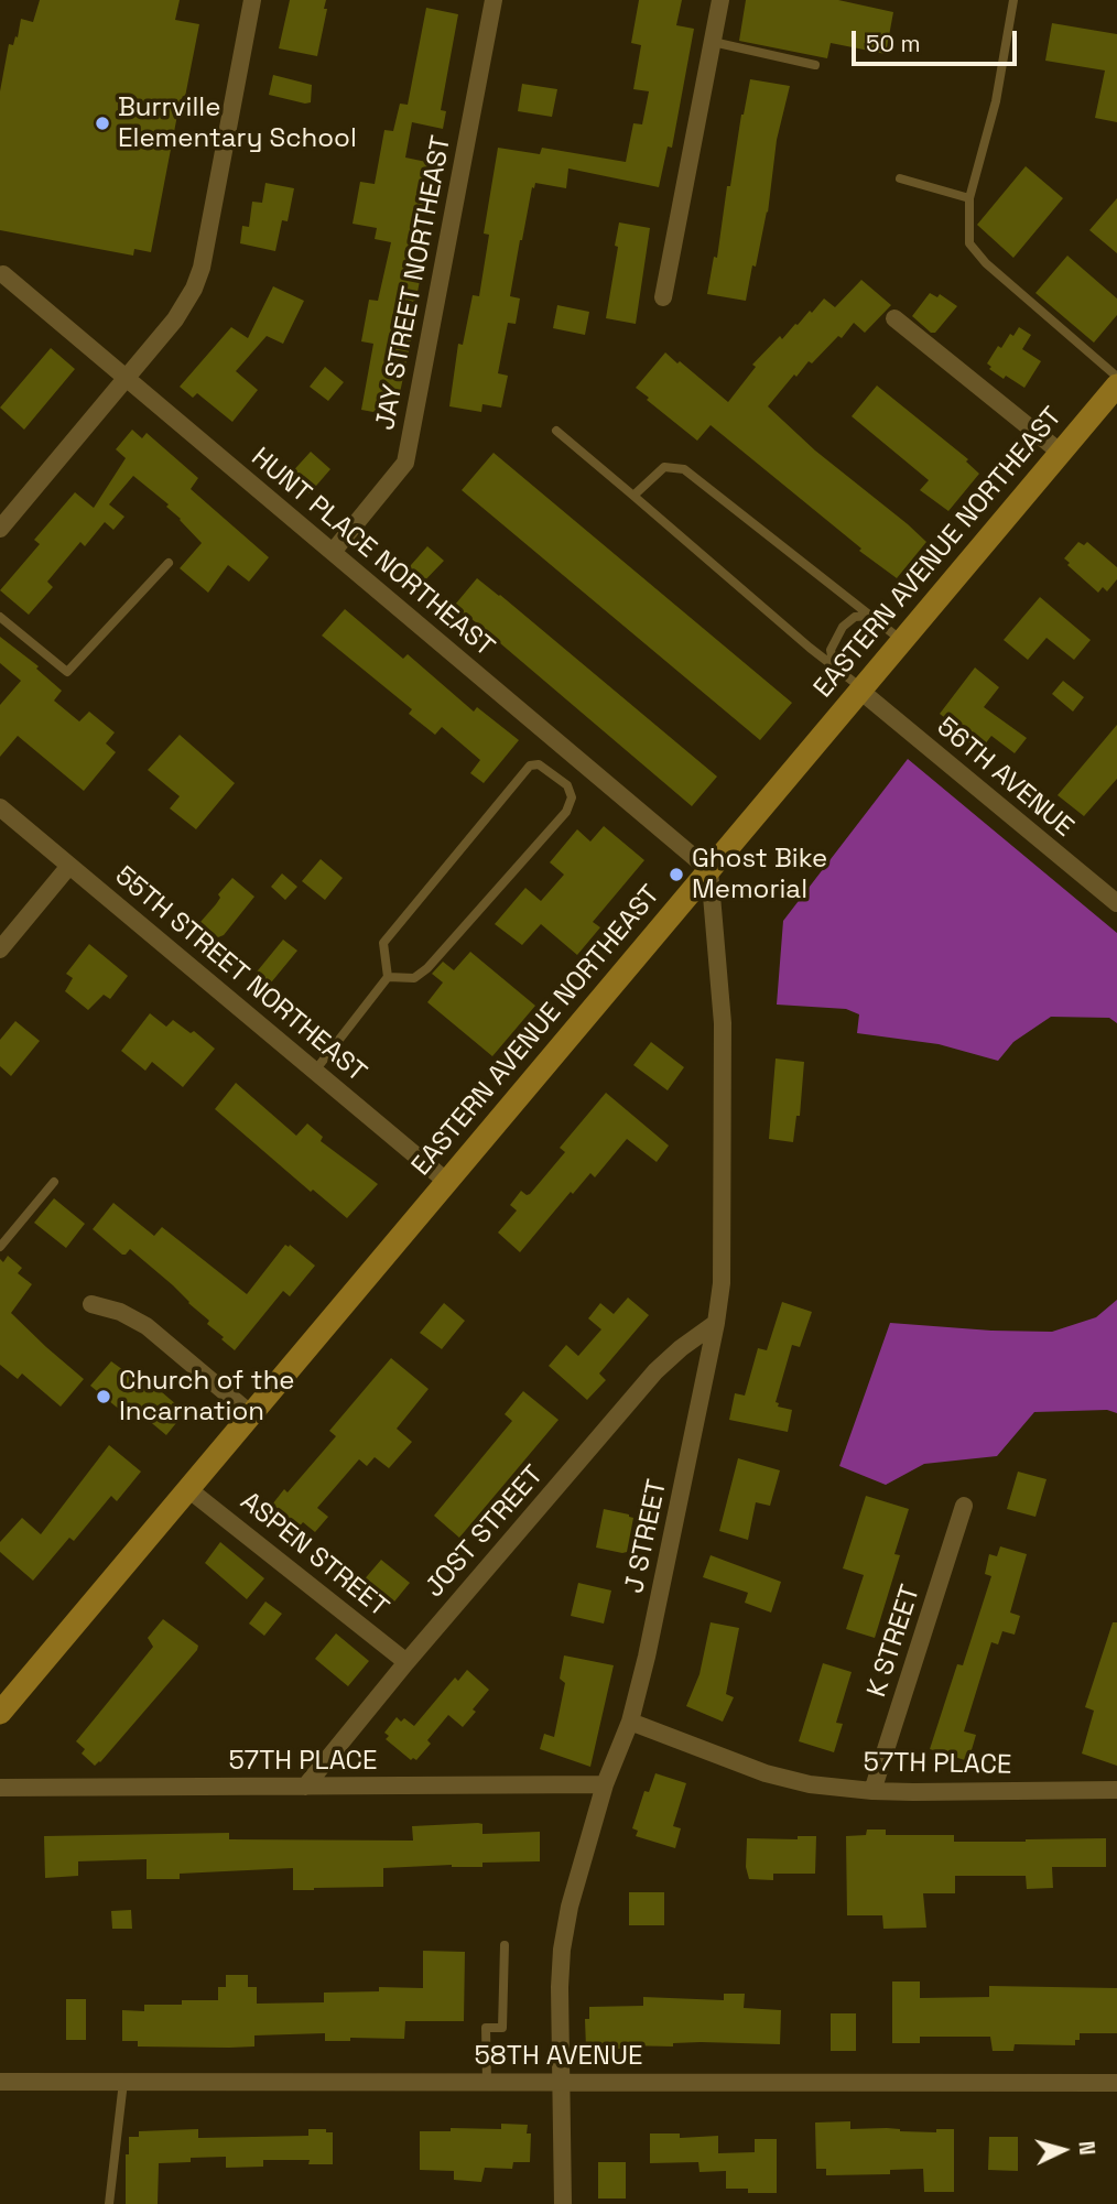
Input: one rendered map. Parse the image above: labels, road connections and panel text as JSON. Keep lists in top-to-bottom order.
{
  "streets": {
    "main road": ["EASTERN AVENUE NORTHEAST"],
    "street": [
      "JAY STREET NORTHEAST",
      "HUNT PLACE NORTHEAST",
      "56TH AVENUE",
      "55TH STREET NORTHEAST",
      "JOST STREET",
      "J STREET",
      "ASPEN STREET",
      "K STREET",
      "57TH PLACE",
      "58TH AVENUE"
    ]
  },
  "crossings": [
    ["JAY STREET NORTHEAST", "HUNT PLACE NORTHEAST"],
    ["HUNT PLACE NORTHEAST", "EASTERN AVENUE NORTHEAST"],
    ["HUNT PLACE NORTHEAST", "J STREET"],
    ["EASTERN AVENUE NORTHEAST", "56TH AVENUE"],
    ["EASTERN AVENUE NORTHEAST", "55TH STREET NORTHEAST"],
    ["EASTERN AVENUE NORTHEAST", "J STREET"],
    ["EASTERN AVENUE NORTHEAST", "ASPEN STREET"],
    ["JOST STREET", "J STREET"],
    ["JOST STREET", "ASPEN STREET"],
    ["JOST STREET", "57TH PLACE"],
    ["J STREET", "57TH PLACE"],
    ["J STREET", "58TH AVENUE"],
    ["K STREET", "57TH PLACE"]
  ],
  "places": ["Burrville Elementary School", "Ghost Bike Memorial", "Church of the Incarnation"],
  "scale_bar": "50 m",
  "north": "right"
}
